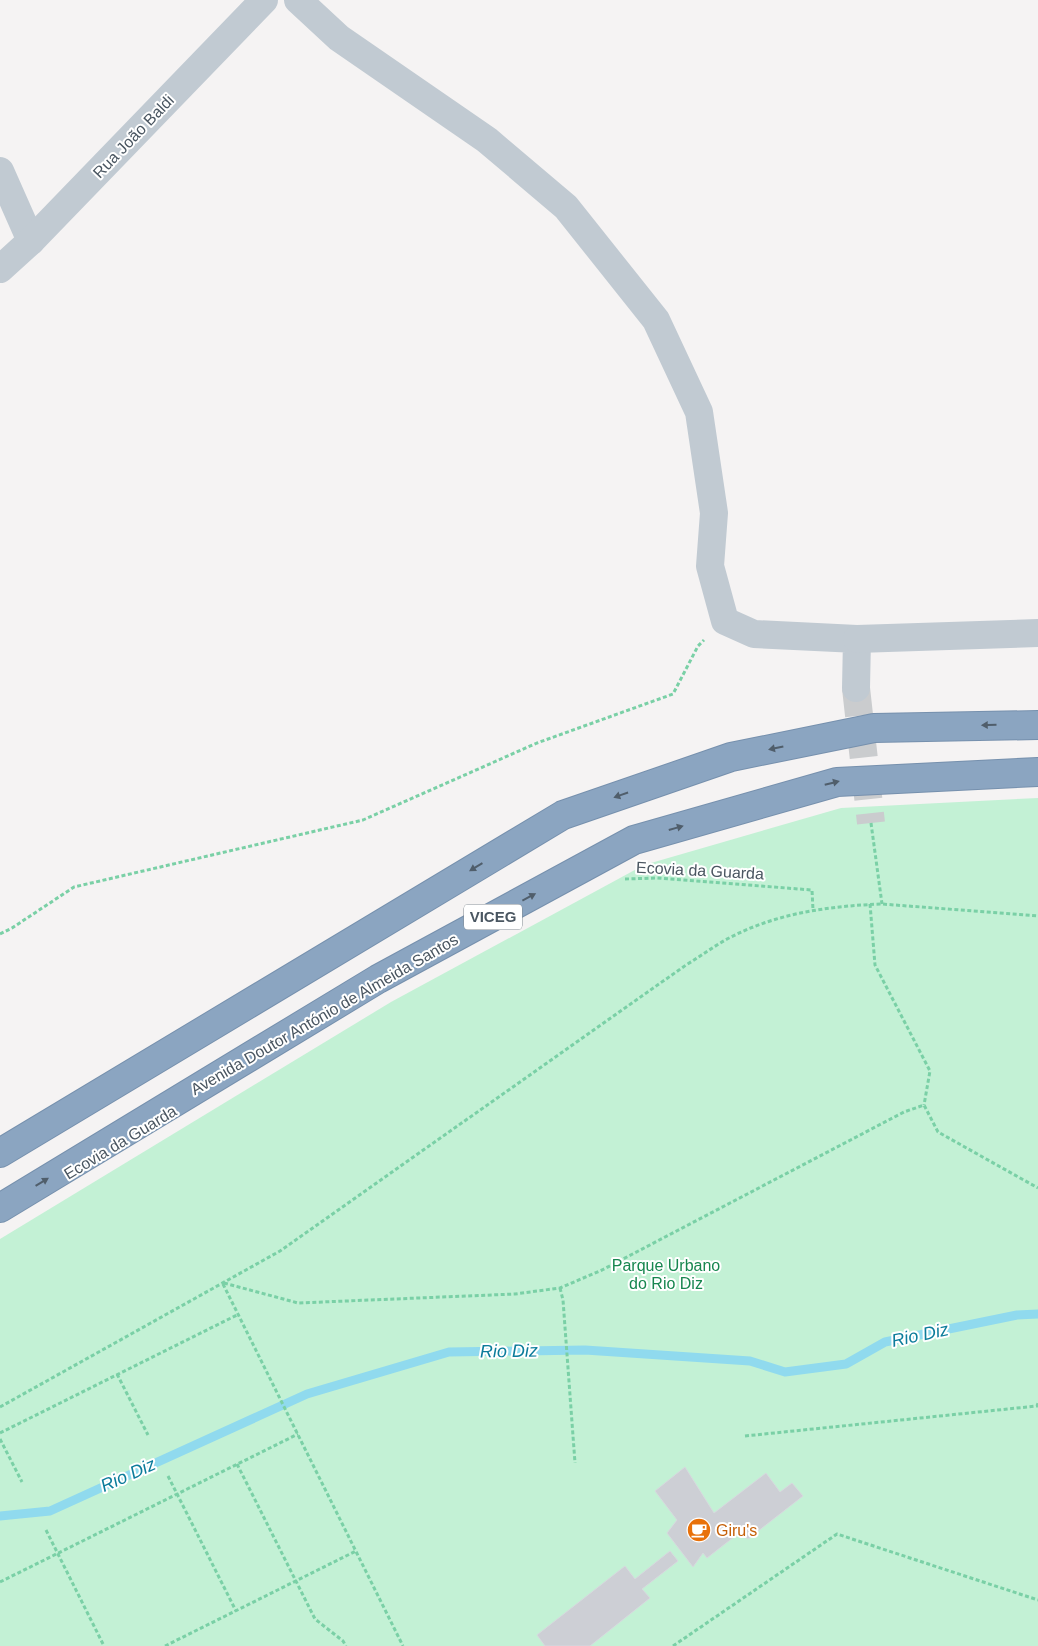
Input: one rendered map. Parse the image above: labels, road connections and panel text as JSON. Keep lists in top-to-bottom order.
{
  "streets": {
    "highway": ["VICEG", "Avenida Doutor António de Almeida Santos"],
    "street": ["Rua João Baldi"],
    "path": ["Ecovia da Guarda"]
  },
  "water": ["Rio Diz"],
  "parks": ["Parque Urbano do Rio Diz"],
  "places": {
    "cafe": ["Giru's"]
  }
}
